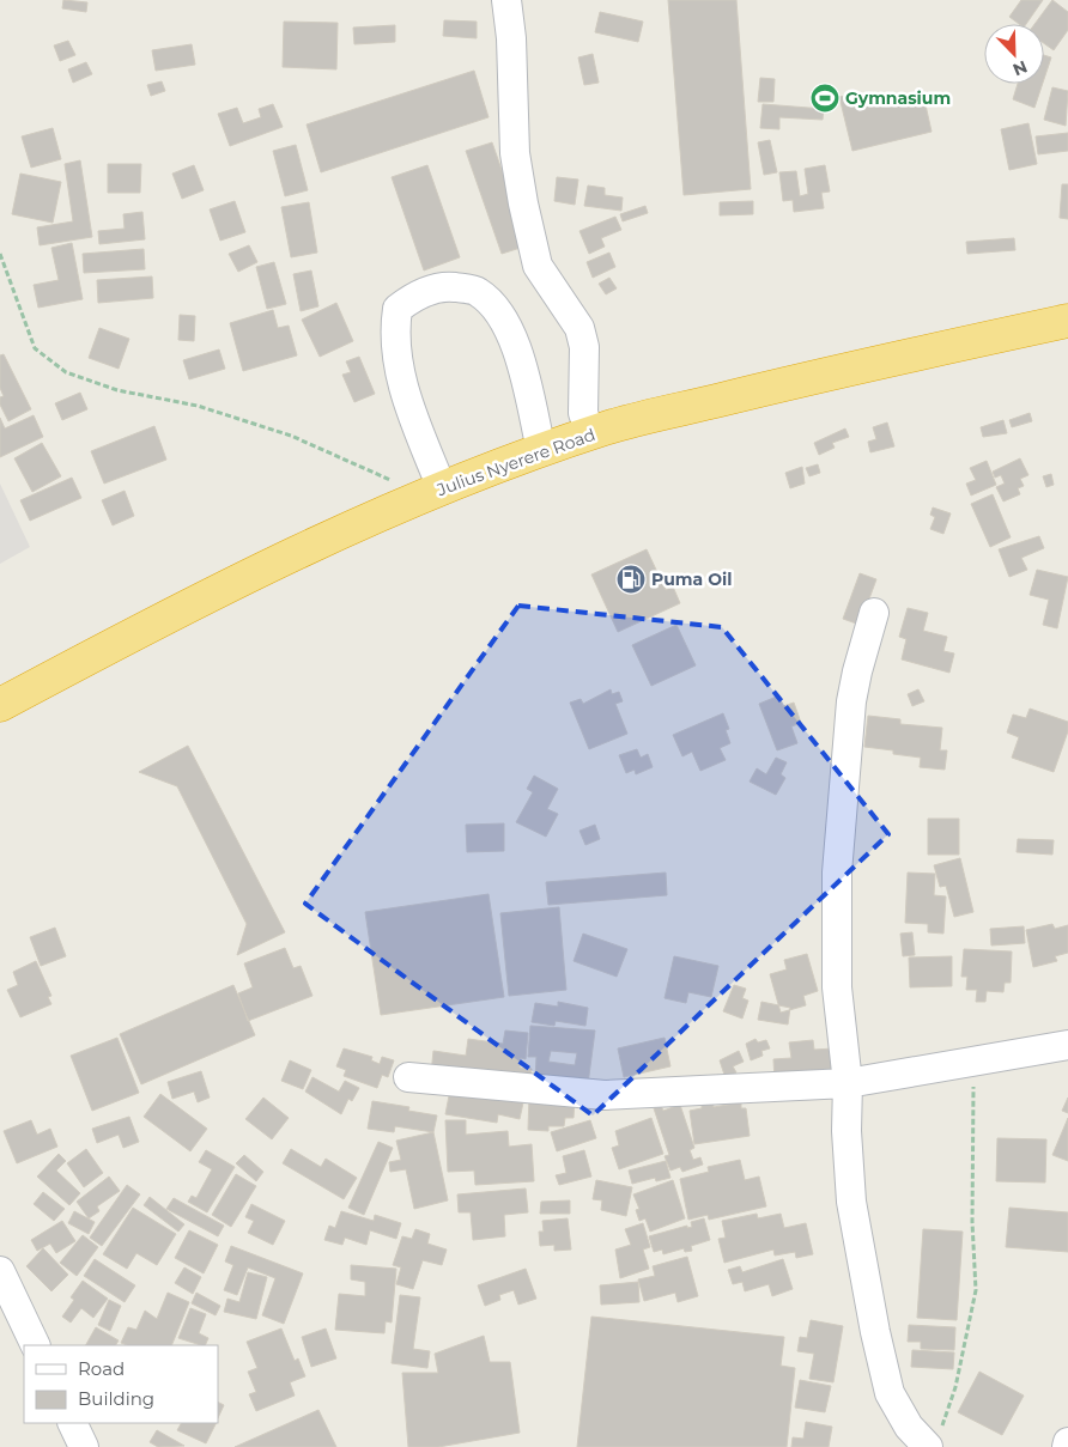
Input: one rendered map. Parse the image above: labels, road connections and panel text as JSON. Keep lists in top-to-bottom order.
{
  "streets": {
    "highway": ["Julius Nyerere Road"]
  },
  "places": {
    "sports": ["Gymnasium"],
    "fuel station": ["Puma Oil"]
  },
  "legend": ["Road", "Building"],
  "north": "bottom right"
}
